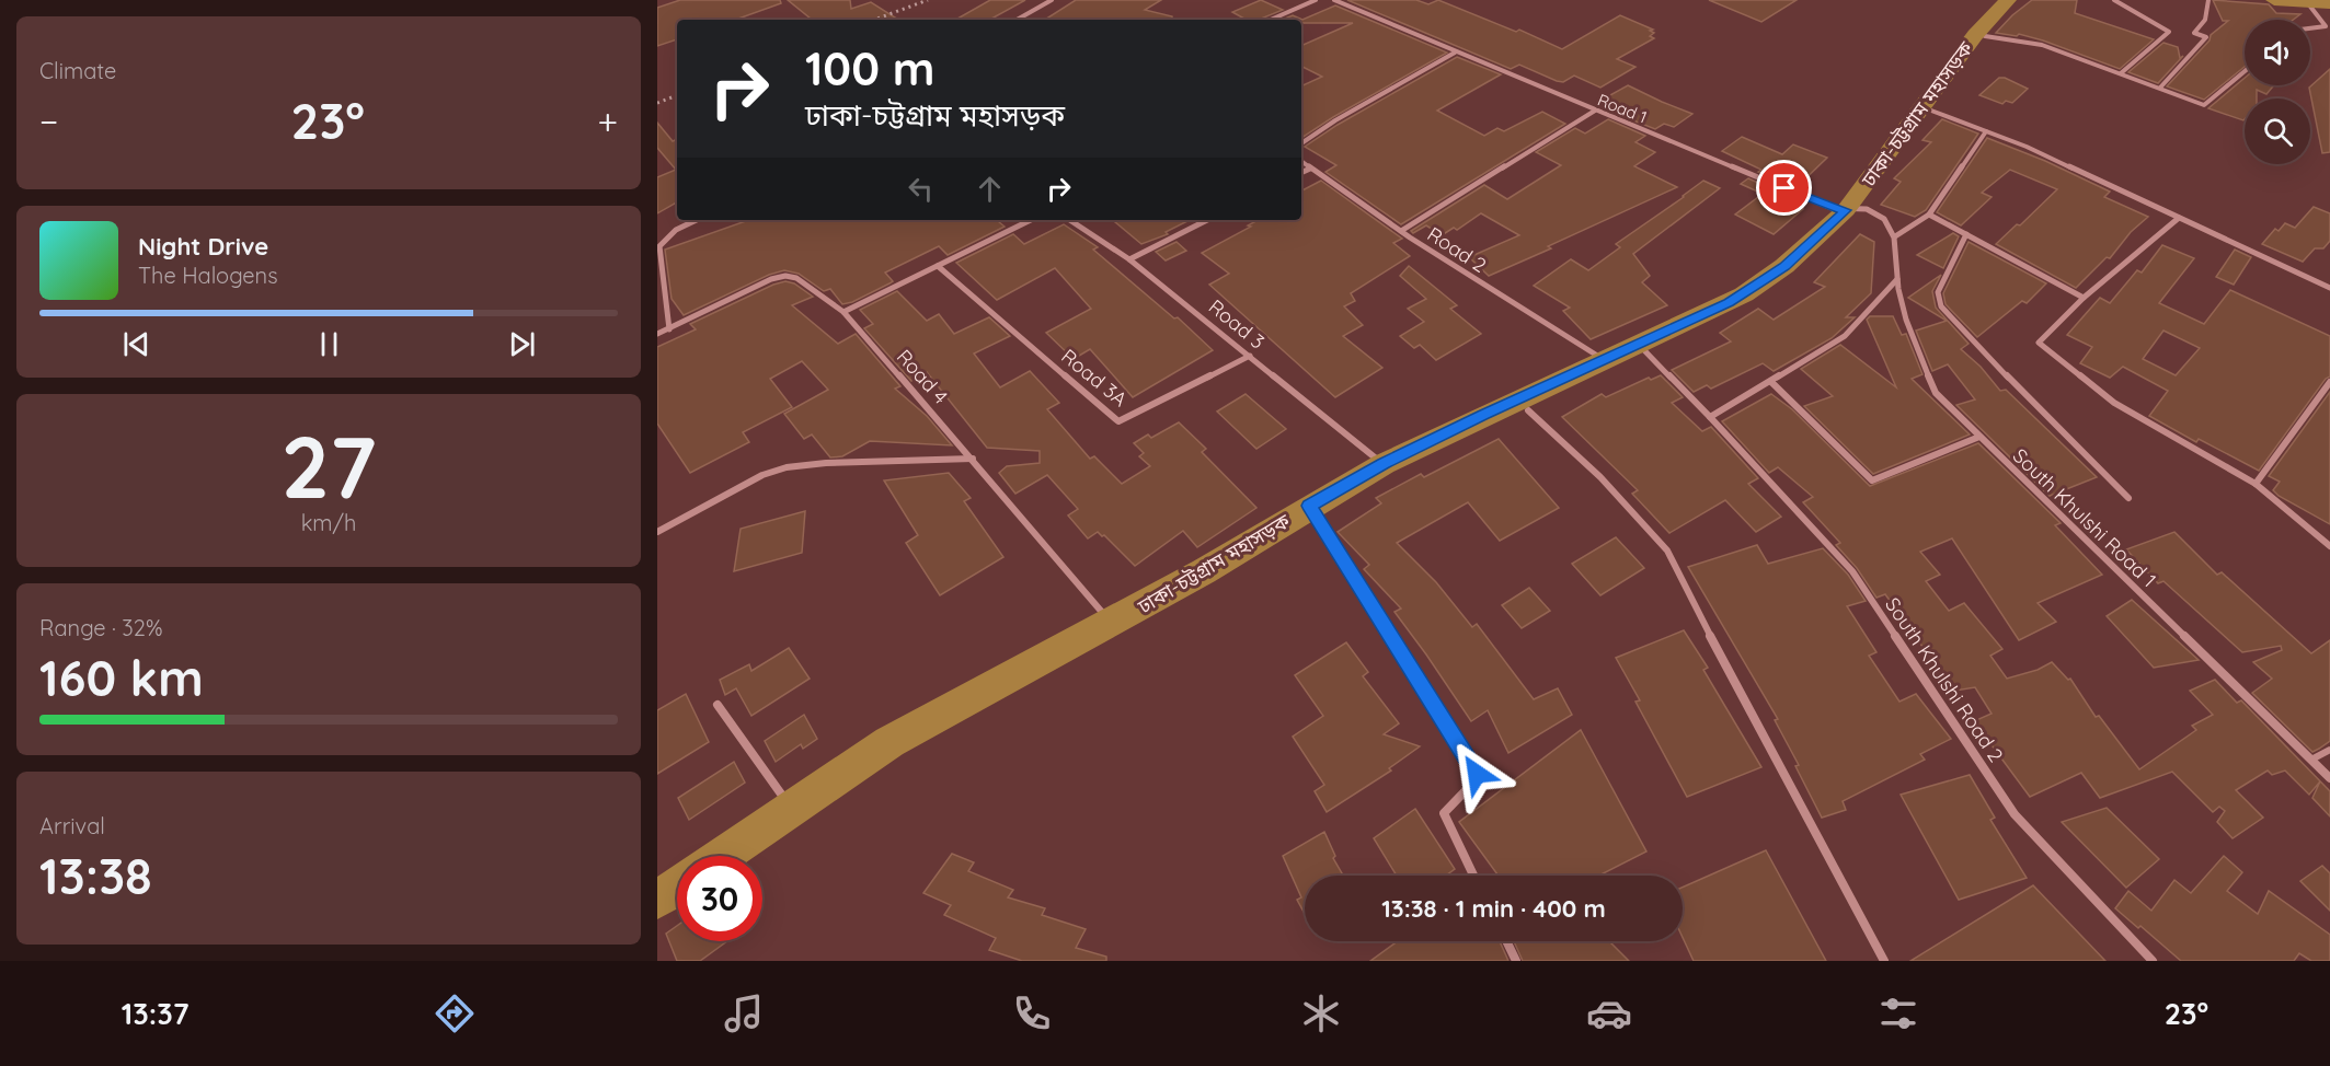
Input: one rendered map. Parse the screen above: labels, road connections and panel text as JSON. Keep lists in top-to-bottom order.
{
  "streets": {
    "highway": ["ঢাকা-চট্টগ্রাম মহাসড়ক"],
    "street": [
      "Road 1",
      "Road 2",
      "Road 3",
      "Road 4",
      "Road 3A",
      "South Khulshi Road 1",
      "South Khulshi Road 2"
    ]
  },
  "crossings": [
    ["Road 1", "ঢাকা-চট্টগ্রাম মহাসড়ক"],
    ["Road 1", "South Khulshi Road 1"],
    ["ঢাকা-চট্টগ্রাম মহাসড়ক", "Road 2"],
    ["ঢাকা-চট্টগ্রাম মহাসড়ক", "Road 3"],
    ["ঢাকা-চট্টগ্রাম মহাসড়ক", "Road 4"],
    ["ঢাকা-চট্টগ্রাম মহাসড়ক", "South Khulshi Road 2"],
    ["Road 3", "Road 3A"]
  ],
  "page": {
    "tile": [
      "Climate",
      ["27", "km/h"],
      ["Range · 32%", "160 km"],
      ["Arrival", "13:38"]
    ],
    "turn": ["100 m", "ঢাকা-চট্টগ্রাম মহাসড়ক"],
    "heat": ["−", "23°", "+"],
    "song": ["Night Drive", "The Halogens"],
    "limit": "30",
    "trip": "13:38 · 1 min · 400 m",
    "tabs": ["13:37", "23°"]
  }
}
